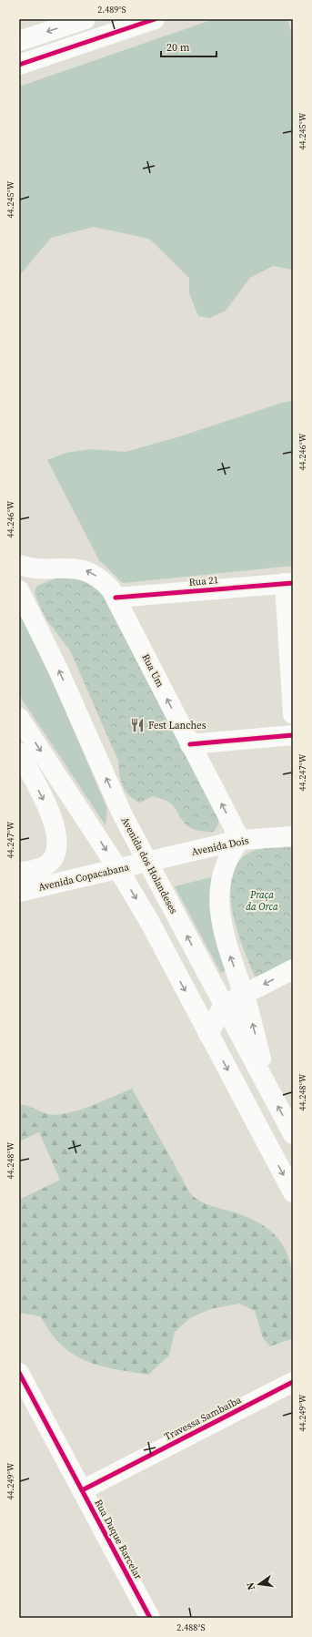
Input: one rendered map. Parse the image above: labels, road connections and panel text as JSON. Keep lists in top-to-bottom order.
{
  "streets": {
    "main road": [
      "Rua 21",
      "Rua Um",
      "Avenida Dois",
      "Avenida dos Holandeses",
      "Avenida Copacabana",
      "Travessa Sambaíba",
      "Rua Duque Barcelar"
    ]
  },
  "crossings": [
    ["Rua 21", "Rua Um"],
    ["Rua Um", "Avenida Dois"],
    ["Avenida Dois", "Avenida dos Holandeses"],
    ["Avenida Dois", "Avenida Copacabana"],
    ["Avenida dos Holandeses", "Avenida Copacabana"],
    ["Travessa Sambaíba", "Rua Duque Barcelar"]
  ],
  "parks": ["Praça da Orca"],
  "places": {
    "restaurant": ["Fest Lanches"]
  },
  "scale_bar": "20 m",
  "north": "left",
  "coordinates": [
    "2.489°S",
    "44.245°W",
    "44.246°W",
    "44.247°W",
    "44.248°W",
    "44.249°W",
    "2.488°S"
  ]
}
